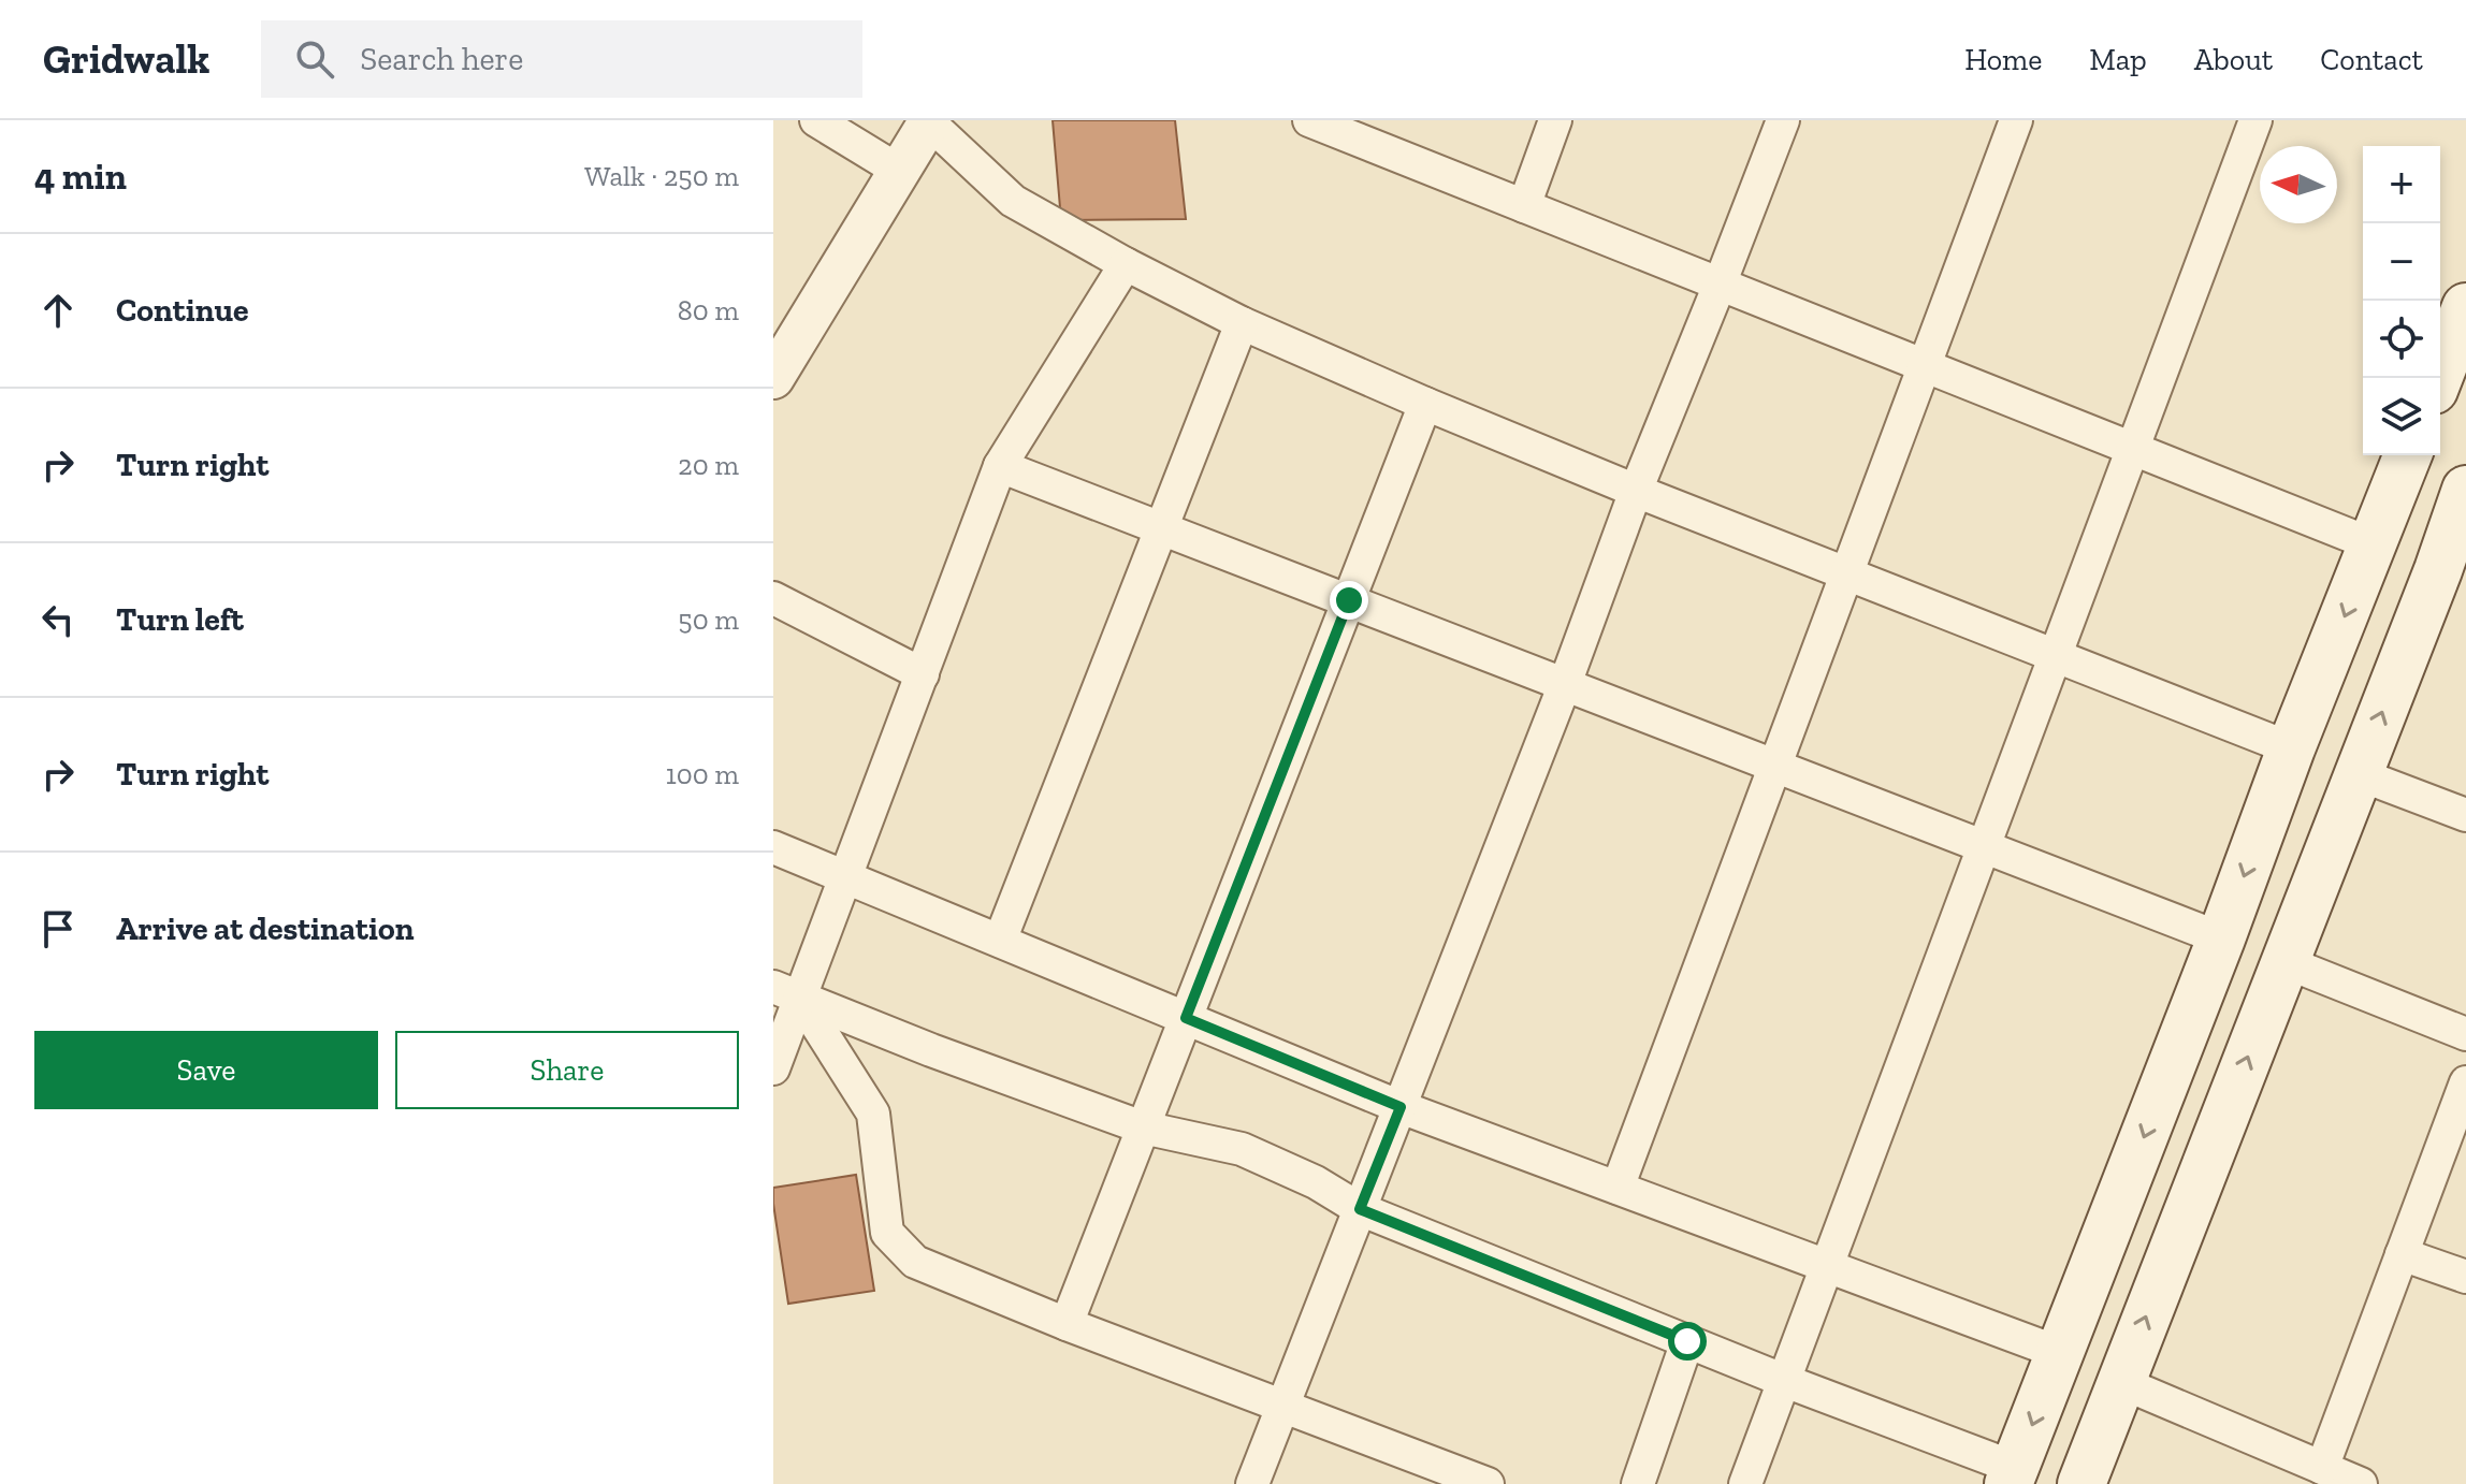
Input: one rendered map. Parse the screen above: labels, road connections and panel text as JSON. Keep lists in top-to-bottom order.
{
  "north": "left",
  "page": {
    "header": "Gridwalk",
    "search": "Search here",
    "nav": [
      "Home",
      "Map",
      "About",
      "Contact"
    ],
    "heading": ["4 min", "Walk · 250 m"],
    "map_buttons": ["+", "−"],
    "list": [
      ["Continue", "80 m"],
      ["Turn right", "20 m"],
      ["Turn left", "50 m"],
      ["Turn right", "100 m"],
      "Arrive at destination"
    ],
    "buttons": ["Save", "Share"]
  }
}
